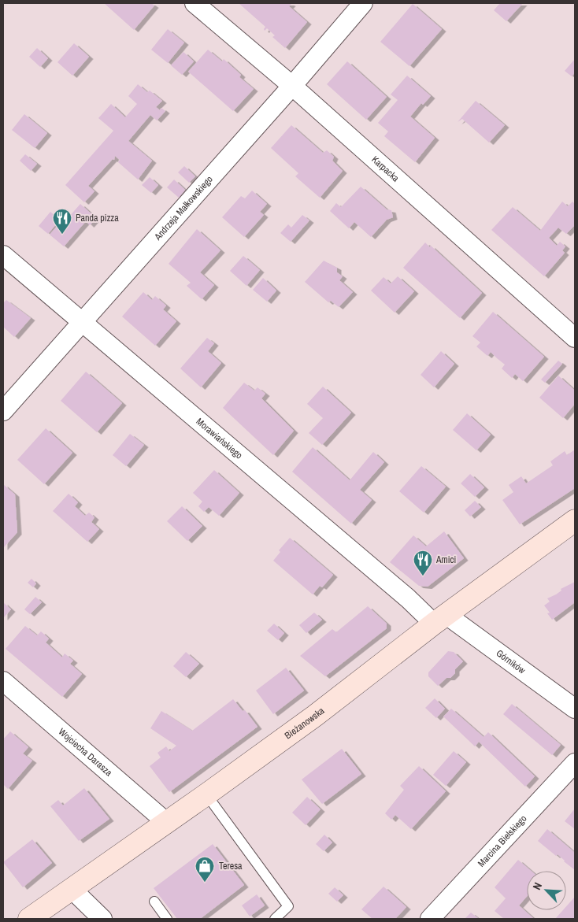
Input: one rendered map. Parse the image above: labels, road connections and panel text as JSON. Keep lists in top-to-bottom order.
{
  "streets": {
    "street": [
      "Karpacka",
      "Andrzeja Małkowskiego",
      "Morawiańskiego",
      "Górników",
      "Bieżanowska",
      "Wojciecha Darasza",
      "Marcina Bielskiego"
    ]
  },
  "crossings": [
    ["Karpacka", "Andrzeja Małkowskiego"],
    ["Andrzeja Małkowskiego", "Morawiańskiego"],
    ["Morawiańskiego", "Górników"],
    ["Morawiańskiego", "Bieżanowska"],
    ["Górników", "Bieżanowska"],
    ["Bieżanowska", "Wojciecha Darasza"]
  ],
  "places": {
    "restaurant": ["Panda pizza", "Amici"],
    "shop": ["Teresa"]
  },
  "north": "top left"
}
